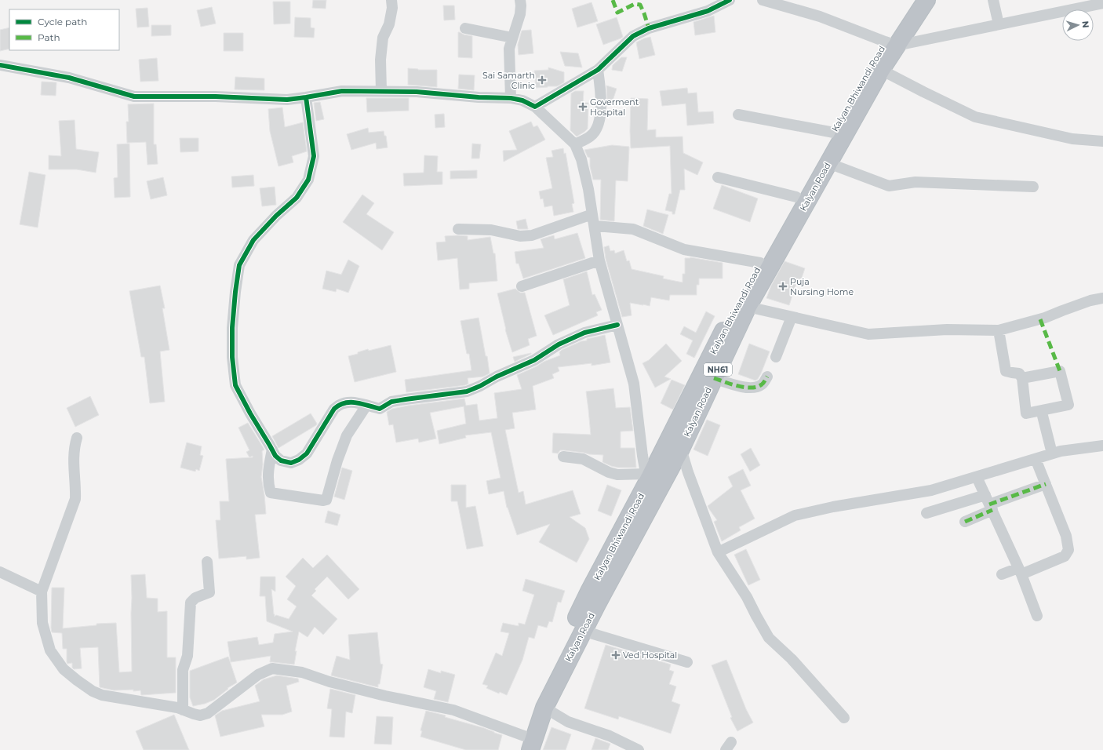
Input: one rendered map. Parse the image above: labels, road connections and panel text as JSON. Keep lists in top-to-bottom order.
{
  "streets": {
    "highway": ["Kalyan Bhiwandi Road", "Kalyan Road", "NH61"]
  },
  "crossings": [
    ["Kalyan Bhiwandi Road", "Kalyan Road"]
  ],
  "places": {
    "health": [
      "Sai Samarth Clinic",
      "Goverment Hospital",
      "Puja Nursing Home",
      "Ved Hospital"
    ]
  },
  "legend": ["Cycle path", "Path"],
  "north": "right"
}
